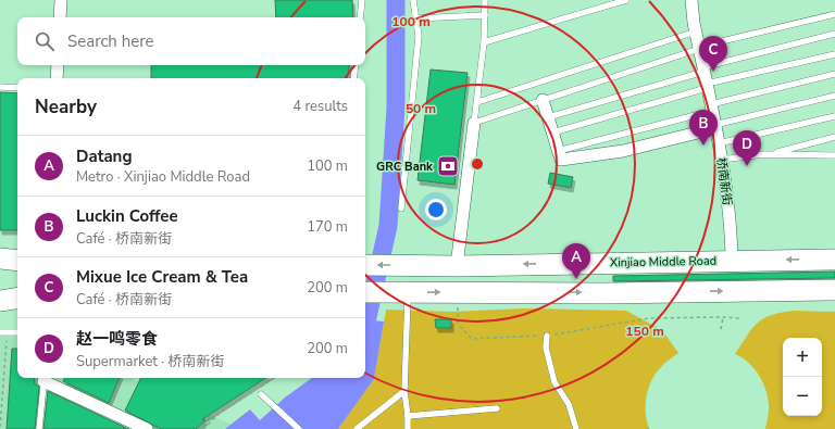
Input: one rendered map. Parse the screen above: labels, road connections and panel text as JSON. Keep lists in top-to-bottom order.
{
  "streets": {
    "highway": ["Xinjiao Middle Road"],
    "street": ["桥南新街"]
  },
  "crossings": [
    ["桥南新街", "Xinjiao Middle Road"]
  ],
  "places": {
    "bank": ["GRC Bank"]
  },
  "page": {
    "search": "Search here",
    "pins": [
      "C",
      "B",
      "D",
      "A"
    ],
    "heading": ["Nearby", "4 results"],
    "list": [
      {
        "mark": "A",
        "name": "Datang",
        "note": "Metro · Xinjiao Middle Road",
        "value": "100 m"
      },
      {
        "mark": "B",
        "name": "Luckin Coffee",
        "note": "Café · 桥南新街",
        "value": "170 m"
      },
      {
        "mark": "C",
        "name": "Mixue Ice Cream & Tea",
        "note": "Café · 桥南新街",
        "value": "200 m"
      },
      {
        "mark": "D",
        "name": "赵一鸣零食",
        "note": "Supermarket · 桥南新街",
        "value": "200 m"
      }
    ],
    "map_buttons": ["+", "−"]
  },
  "rings": ["100 m", "50 m", "150 m"]
}
